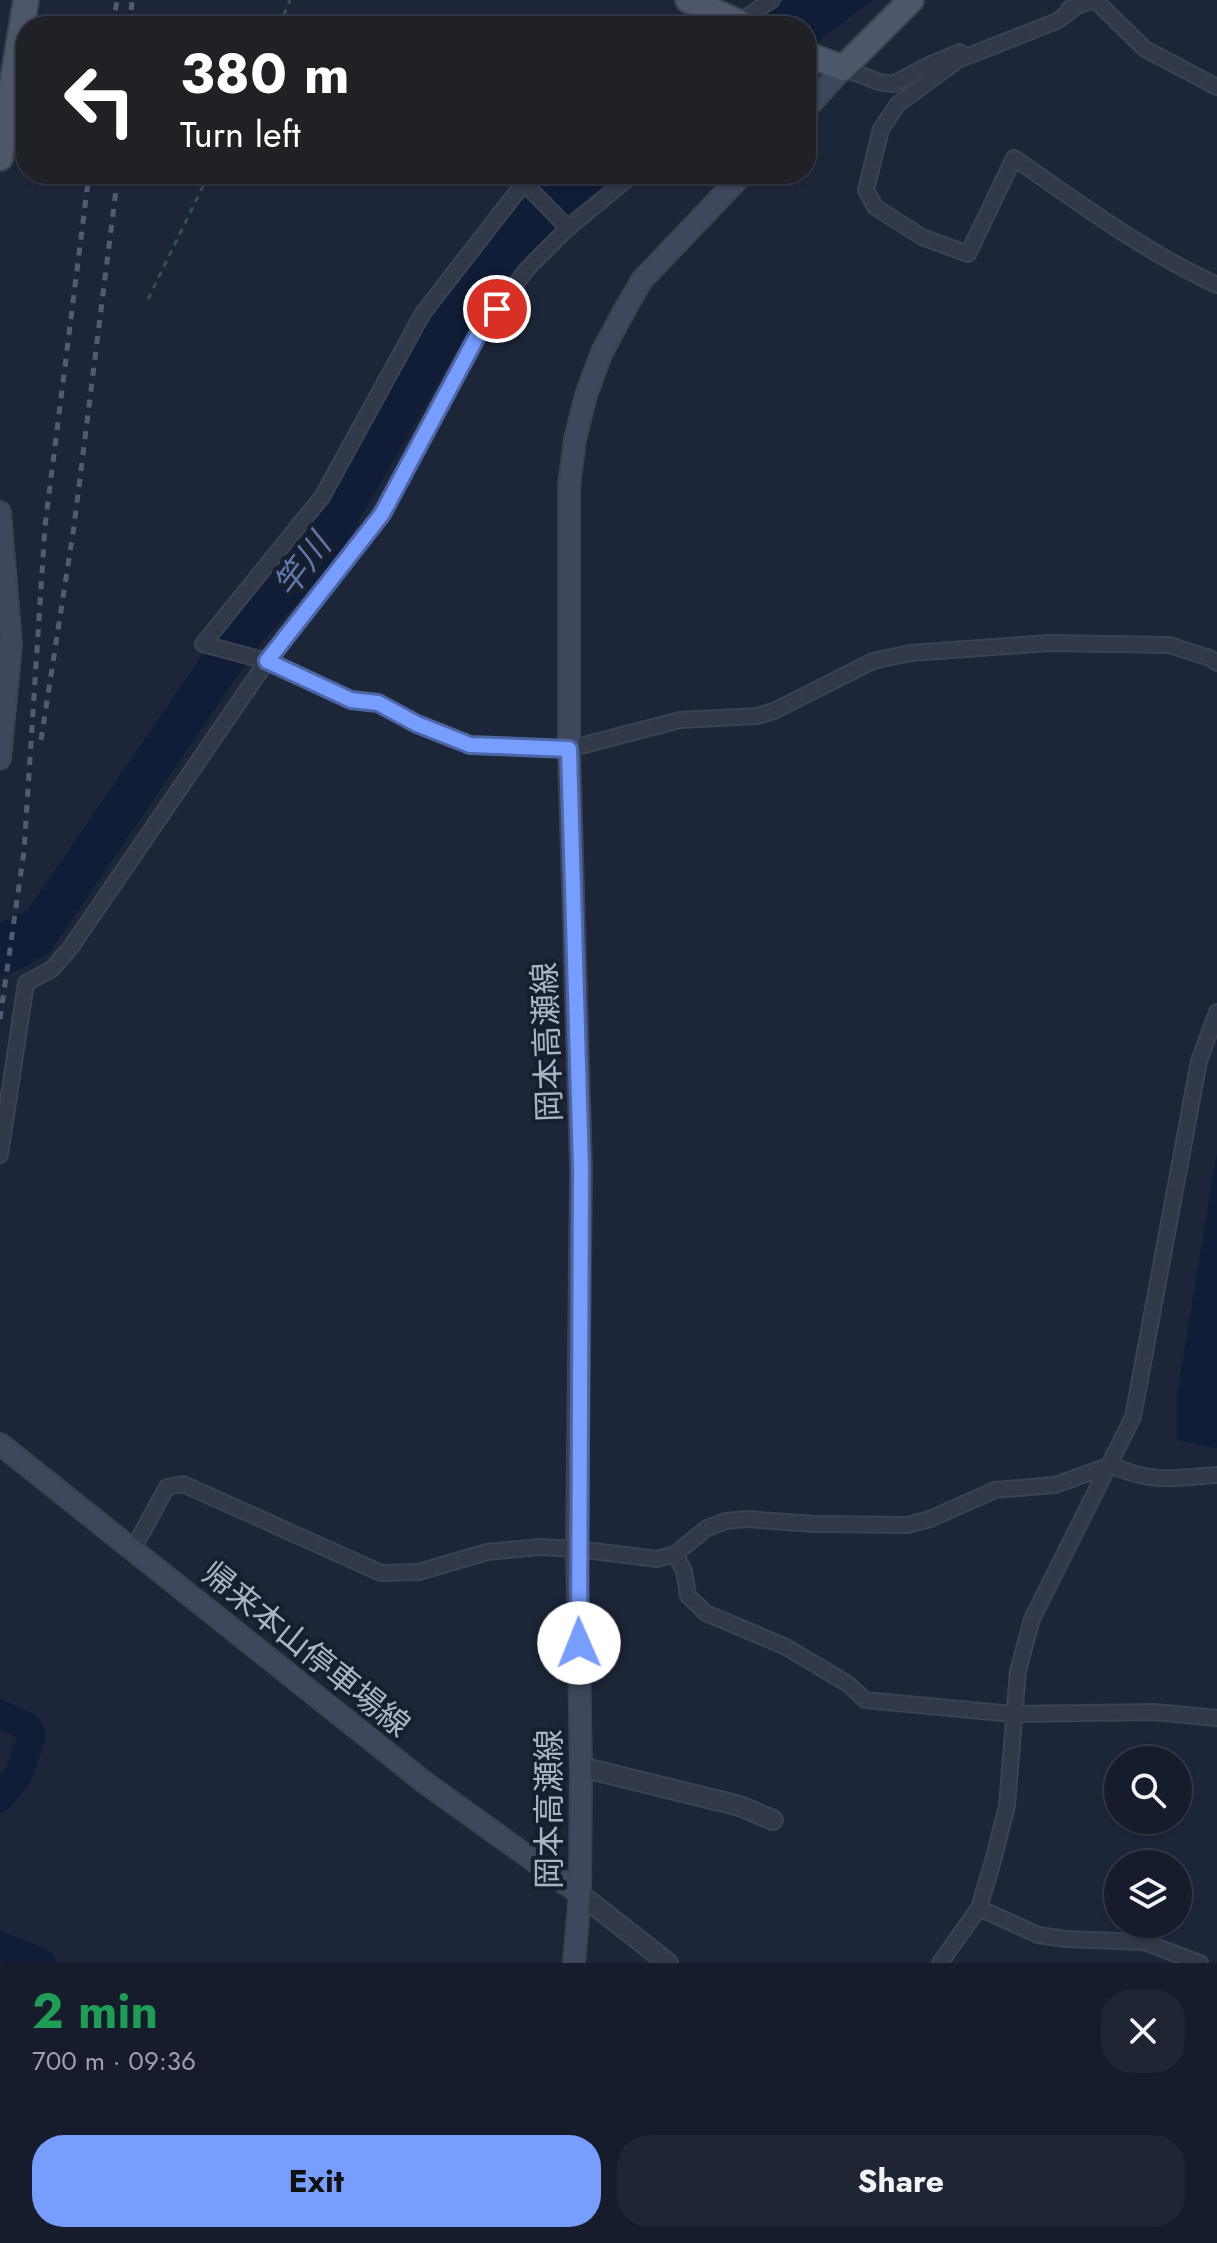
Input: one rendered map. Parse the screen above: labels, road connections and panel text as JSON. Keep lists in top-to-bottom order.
{
  "streets": {
    "main road": ["岡本高瀬線", "帰来本山停車場線"]
  },
  "crossings": [
    ["岡本高瀬線", "帰来本山停車場線"]
  ],
  "water": ["竿川"],
  "page": {
    "turn": ["380 m", "Turn left"],
    "heading": ["2 min", "700 m · 09:36"],
    "buttons": ["Exit", "Share"]
  }
}
